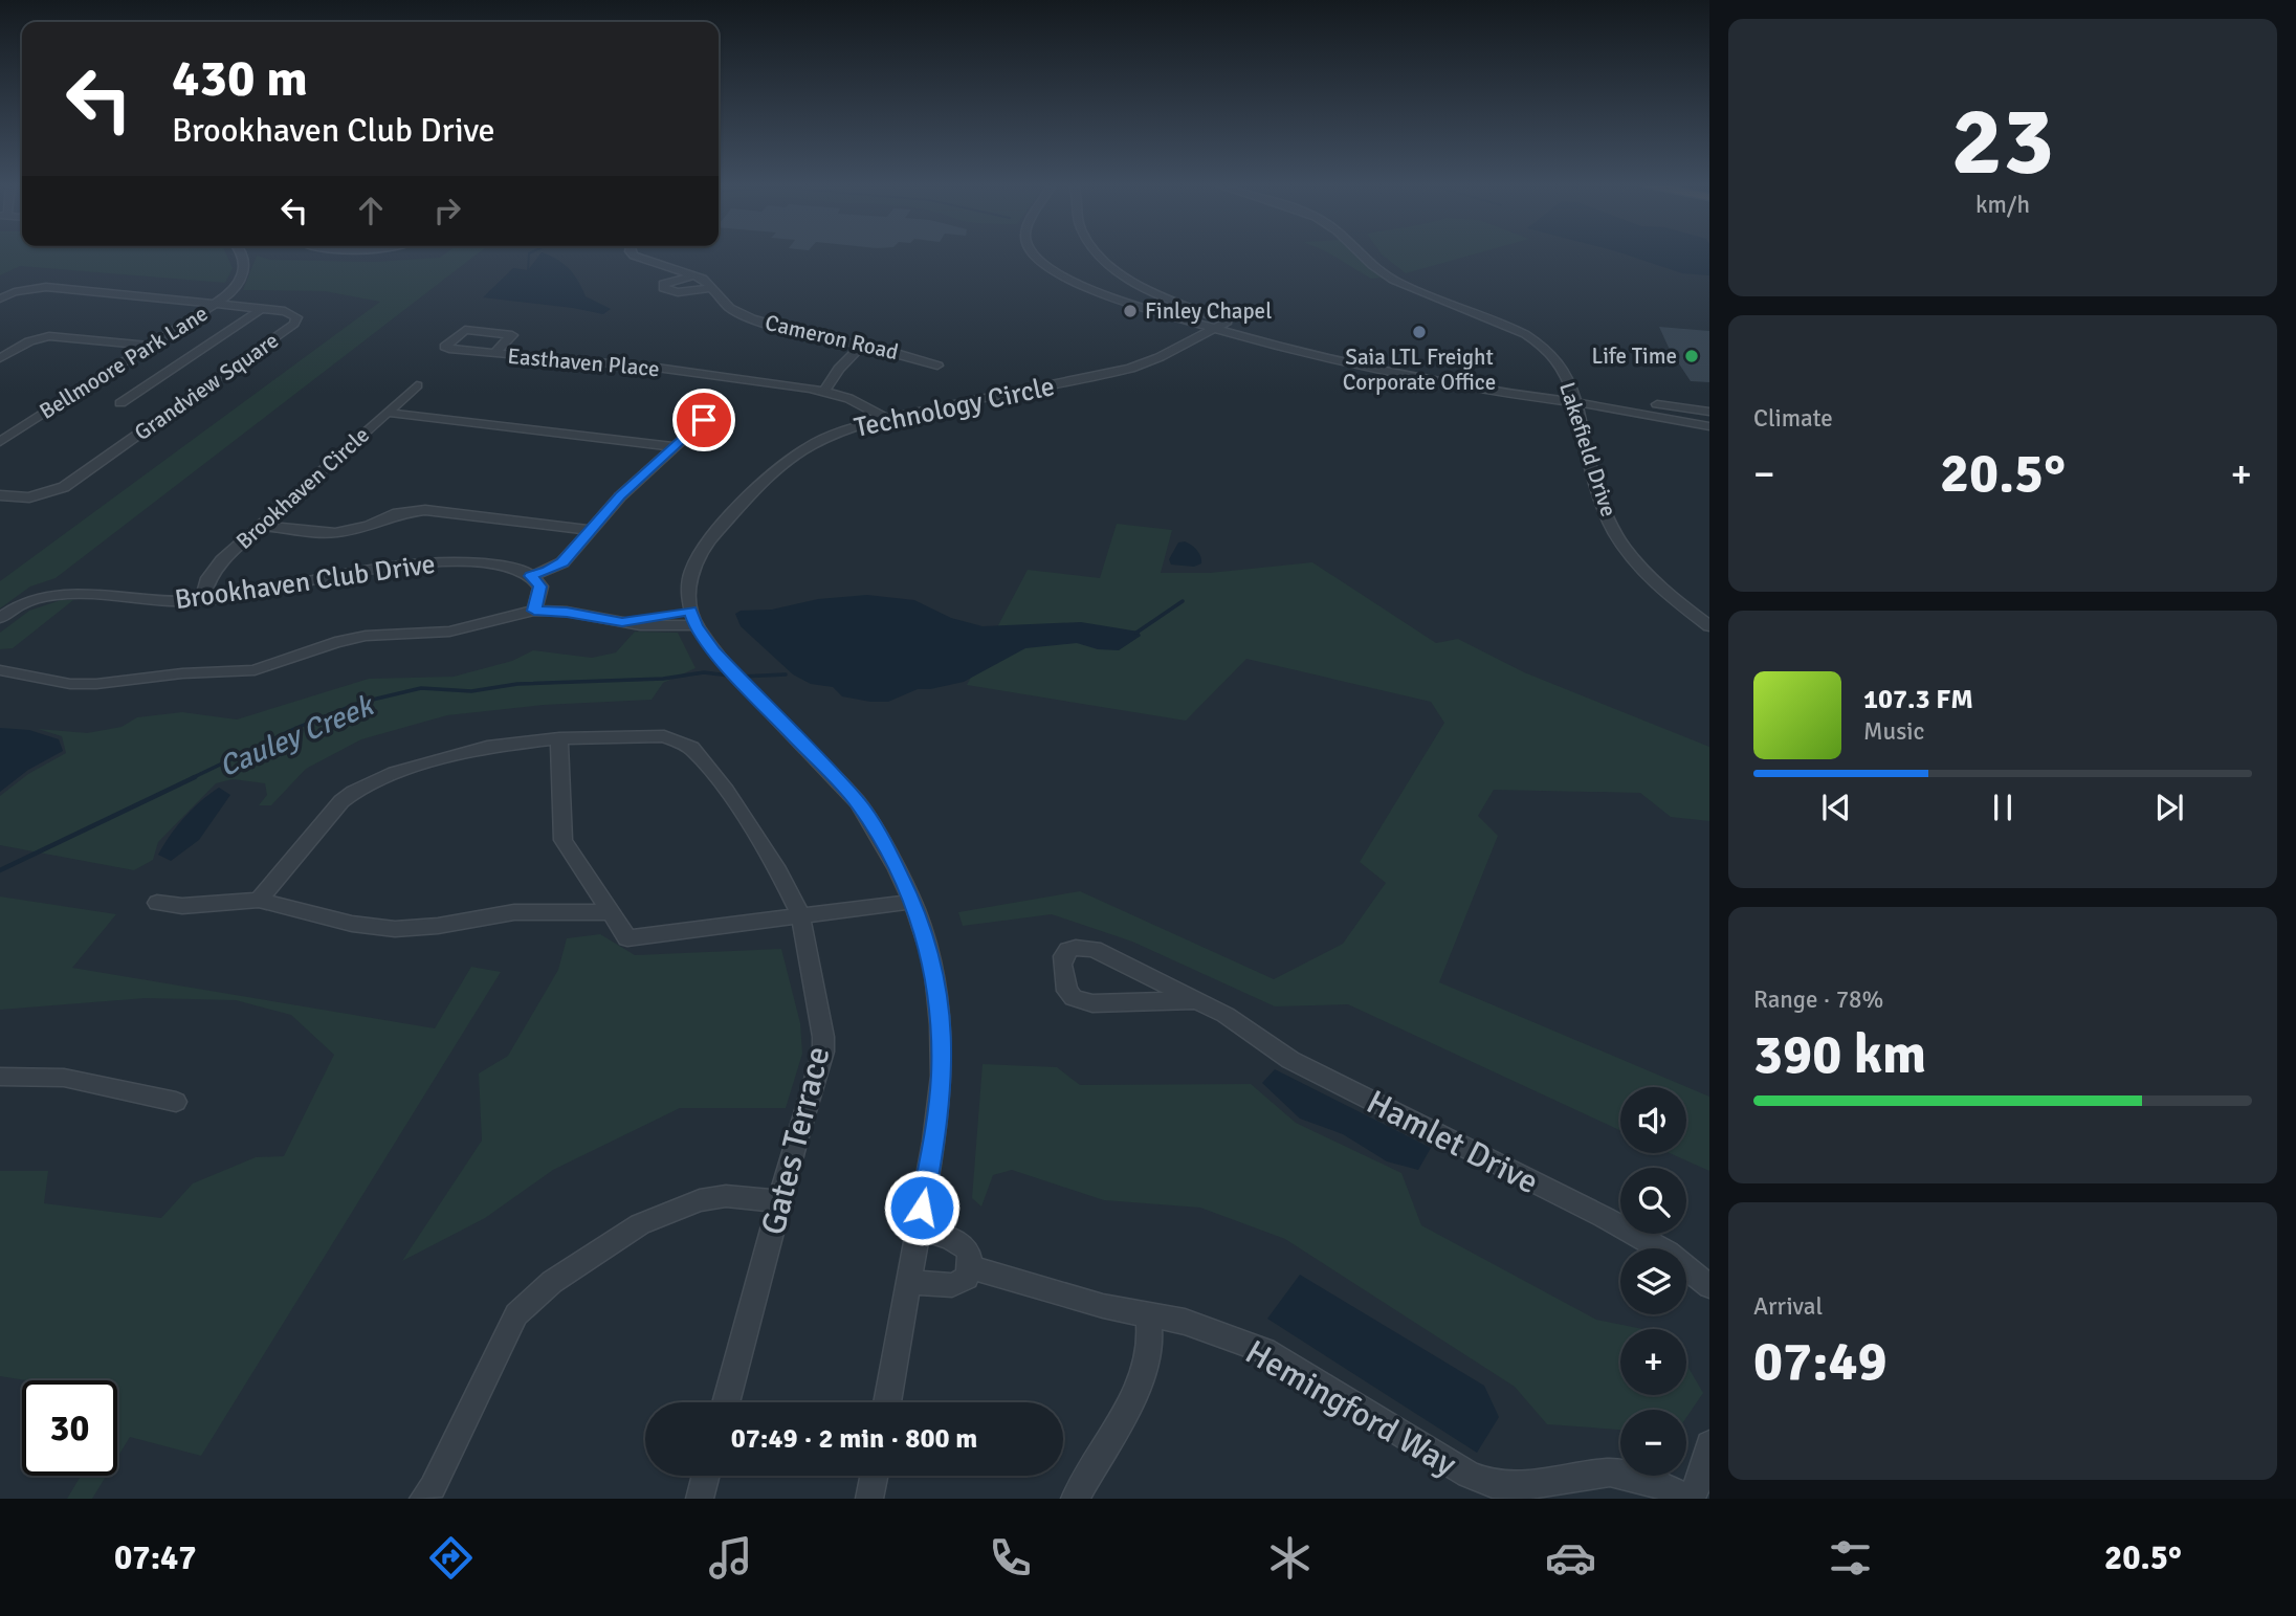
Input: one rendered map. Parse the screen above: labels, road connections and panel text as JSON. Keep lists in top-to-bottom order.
{
  "streets": {
    "street": [
      "Cameron Road",
      "Bellmoore Park Lane",
      "Easthaven Place",
      "Grandview Square",
      "Technology Circle",
      "Lakefield Drive",
      "Brookhaven Circle",
      "Brookhaven Club Drive",
      "Gates Terrace",
      "Hamlet Drive",
      "Hemingford Way"
    ]
  },
  "crossings": [
    ["Bellmoore Park Lane", "Grandview Square"],
    ["Easthaven Place", "Technology Circle"],
    ["Brookhaven Circle", "Brookhaven Club Drive"]
  ],
  "water": ["Cauley Creek"],
  "places": ["Finley Chapel", "Saia LTL Freight Corporate Office", "Life Time"],
  "page": {
    "tile": [
      ["23", "km/h"],
      "Climate",
      ["Range · 78%", "390 km"],
      ["Arrival", "07:49"]
    ],
    "turn": ["430 m", "Brookhaven Club Drive"],
    "heat": ["−", "20.5°", "+"],
    "song": ["107.3 FM", "Music"],
    "map_buttons": ["+", "−"],
    "limit": "30",
    "trip": "07:49 · 2 min · 800 m",
    "tabs": ["07:47", "20.5°"]
  }
}
